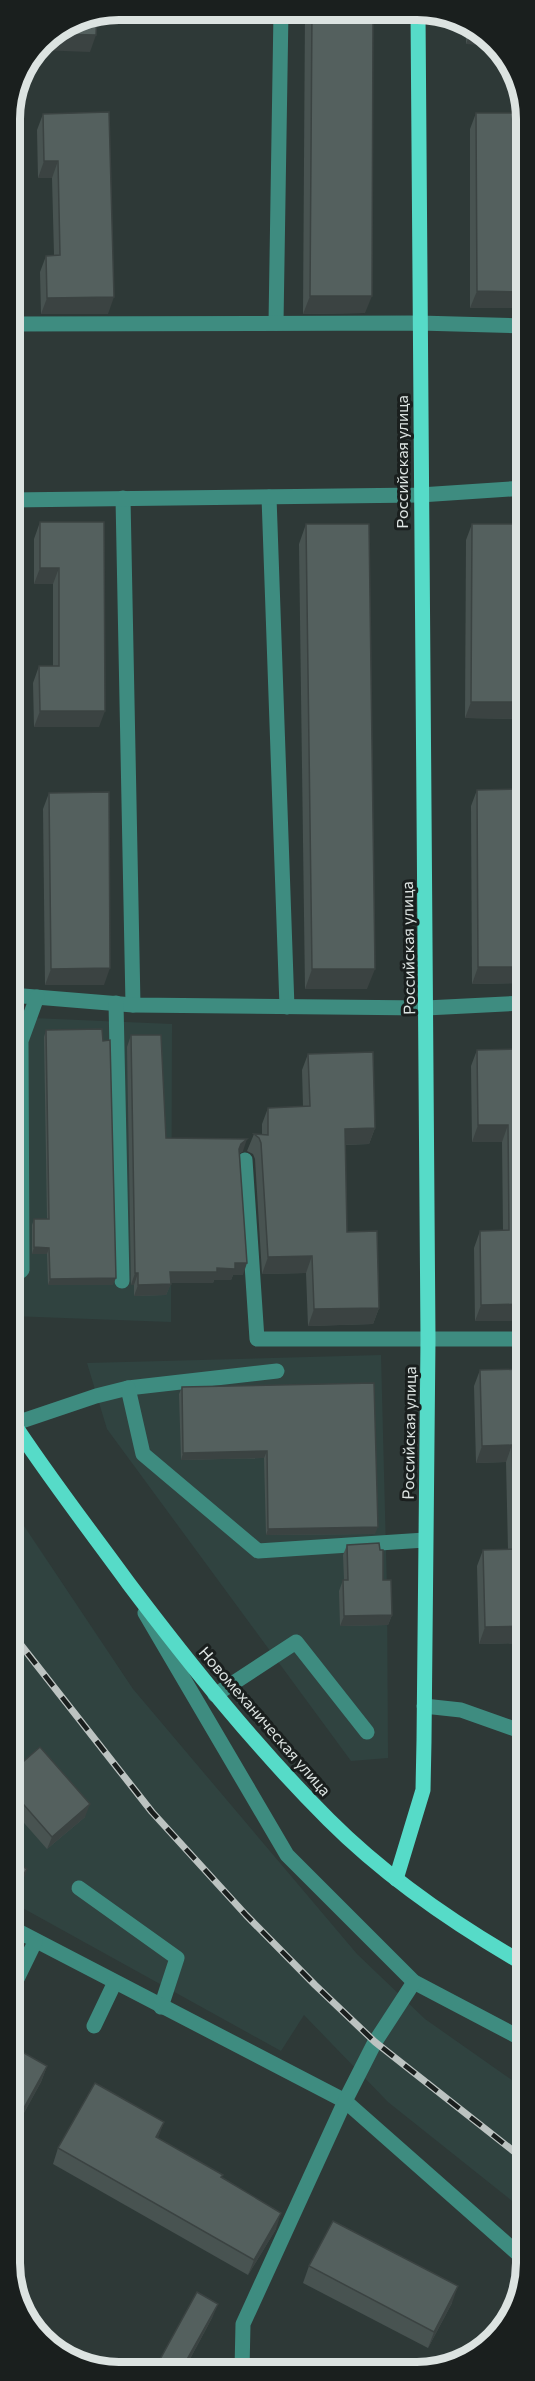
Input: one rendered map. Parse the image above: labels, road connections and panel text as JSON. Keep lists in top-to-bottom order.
{
  "streets": {
    "main road": ["Российская улица", "Новомеханическая улица"]
  },
  "crossings": [
    ["Российская улица", "Новомеханическая улица"]
  ]
}
